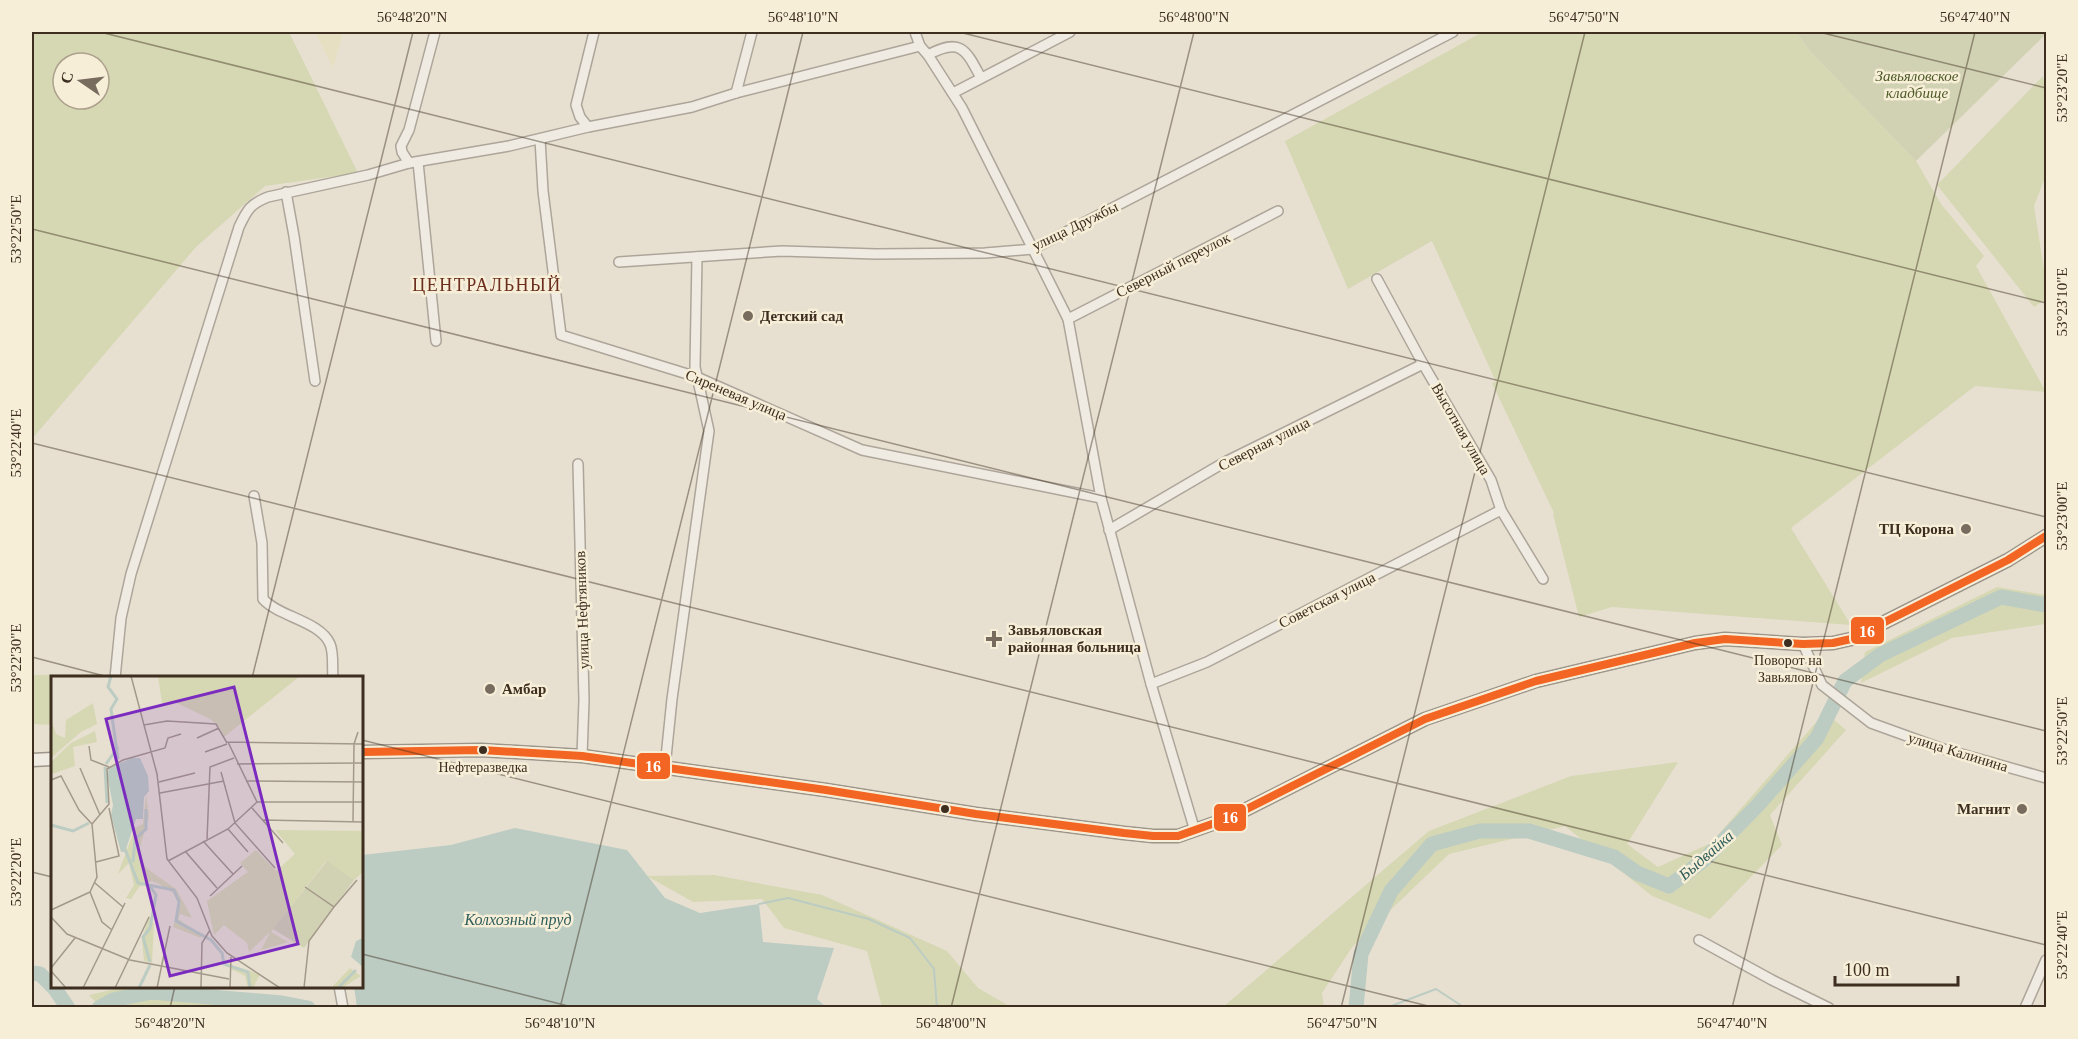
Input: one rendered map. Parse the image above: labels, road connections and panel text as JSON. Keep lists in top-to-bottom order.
{
  "streets": {
    "street": [
      "улица Дружбы",
      "Северный переулок",
      "Сиреневая улица",
      "Высотная улица",
      "Северная улица",
      "Советская улица",
      "улица Нефтяников",
      "улица Калинина"
    ]
  },
  "crossings": [
    ["Высотная улица", "Северная улица"],
    ["Высотная улица", "Советская улица"]
  ],
  "districts": ["ЦЕНТРАЛЬНЫЙ"],
  "water": ["Быдвайка", "Колхозный пруд"],
  "parks": ["Завьяловское кладбище"],
  "places": {
    "other": [
      "Детский сад",
      "ТЦ Корона",
      "Поворот на Завьялово",
      "Амбар",
      "Нефтеразведка",
      "Магнит"
    ],
    "health": ["Завьяловская районная больница"]
  },
  "lines": ["transit line 16"],
  "scale_bar": "100 m",
  "north": "left",
  "coordinates": [
    "56°48'20\"N",
    "56°48'10\"N",
    "56°48'00\"N",
    "56°47'50\"N",
    "56°47'40\"N",
    "53°23'20\"E",
    "53°22'50\"E",
    "53°23'10\"E",
    "53°22'40\"E",
    "53°23'00\"E",
    "53°22'30\"E",
    "53°22'20\"E"
  ]
}
